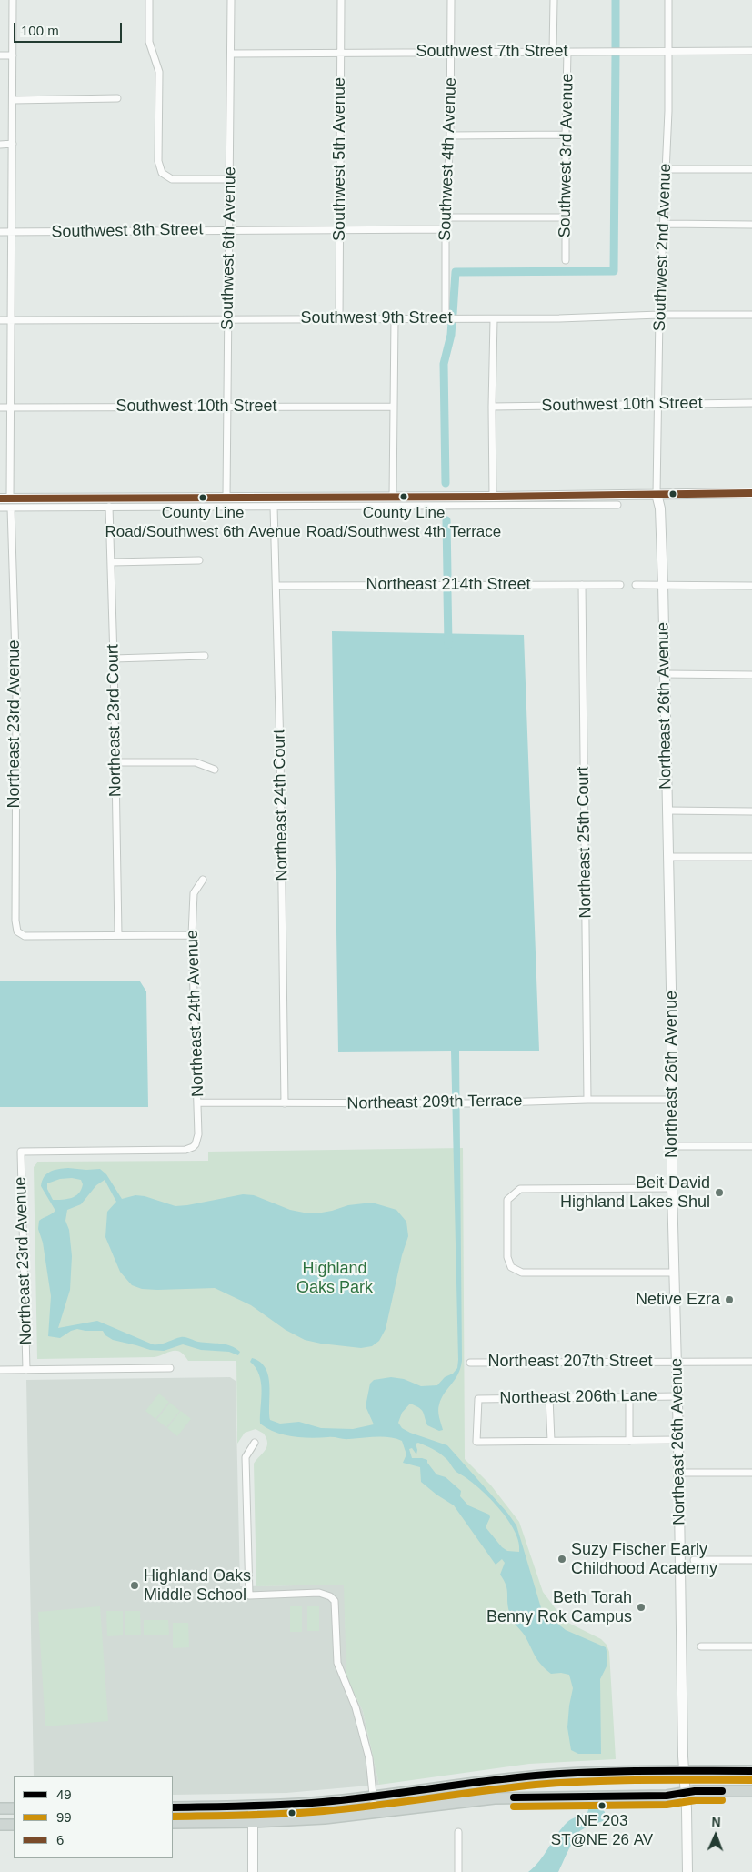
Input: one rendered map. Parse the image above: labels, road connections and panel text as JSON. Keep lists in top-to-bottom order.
{
  "streets": {
    "street": [
      "Southwest 7th Street",
      "Southwest 3rd Avenue",
      "Southwest 5th Avenue",
      "Southwest 4th Avenue",
      "Southwest 8th Street",
      "Southwest 2nd Avenue",
      "Southwest 6th Avenue",
      "Southwest 9th Street",
      "Southwest 10th Street",
      "Northeast 214th Street",
      "Northeast 26th Avenue",
      "Northeast 23rd Court",
      "Northeast 23rd Avenue",
      "Northeast 24th Court",
      "Northeast 25th Court",
      "Northeast 24th Avenue",
      "Northeast 209th Terrace",
      "Northeast 207th Street",
      "Northeast 206th Lane"
    ]
  },
  "crossings": [
    ["Southwest 7th Street", "Southwest 3rd Avenue"],
    ["Southwest 7th Street", "Southwest 5th Avenue"],
    ["Southwest 7th Street", "Southwest 4th Avenue"],
    ["Southwest 7th Street", "Southwest 2nd Avenue"],
    ["Southwest 7th Street", "Southwest 6th Avenue"],
    ["Southwest 5th Avenue", "Southwest 8th Street"],
    ["Southwest 5th Avenue", "Southwest 9th Street"],
    ["Southwest 4th Avenue", "Southwest 8th Street"],
    ["Southwest 4th Avenue", "Southwest 9th Street"],
    ["Southwest 8th Street", "Southwest 6th Avenue"],
    ["Southwest 8th Street", "Northeast 23rd Avenue"],
    ["Southwest 2nd Avenue", "Southwest 9th Street"],
    ["Southwest 2nd Avenue", "Southwest 10th Street"],
    ["Southwest 2nd Avenue", "Northeast 26th Avenue"],
    ["Southwest 6th Avenue", "Southwest 9th Street"],
    ["Southwest 6th Avenue", "Southwest 10th Street"],
    ["Southwest 9th Street", "Northeast 23rd Avenue"],
    ["Southwest 10th Street", "Northeast 23rd Avenue"],
    ["Northeast 214th Street", "Northeast 24th Court"],
    ["Northeast 214th Street", "Northeast 25th Court"],
    ["Northeast 26th Avenue", "Northeast 209th Terrace"],
    ["Northeast 26th Avenue", "Northeast 207th Street"],
    ["Northeast 26th Avenue", "Northeast 206th Lane"],
    ["Northeast 23rd Court", "Northeast 23rd Avenue"],
    ["Northeast 23rd Avenue", "Northeast 24th Avenue"],
    ["Northeast 24th Court", "Northeast 209th Terrace"],
    ["Northeast 25th Court", "Northeast 209th Terrace"],
    ["Northeast 24th Avenue", "Northeast 209th Terrace"]
  ],
  "parks": ["Highland Oaks Park"],
  "places": [
    "County Line Road/Southwest 4th Terrace",
    "County Line Road/Southwest 6th Avenue",
    "Beit David Highland Lakes Shul",
    "Netive Ezra",
    "Suzy Fischer Early Childhood Academy",
    "Highland Oaks Middle School",
    "Beth Torah Benny Rok Campus",
    "NE 203 ST@NE 26 AV"
  ],
  "lines": ["transit line 6", "transit line 49", "transit line 99"],
  "legend": ["49", "99", "6"],
  "scale_bar": "100 m",
  "north": "top"
}
